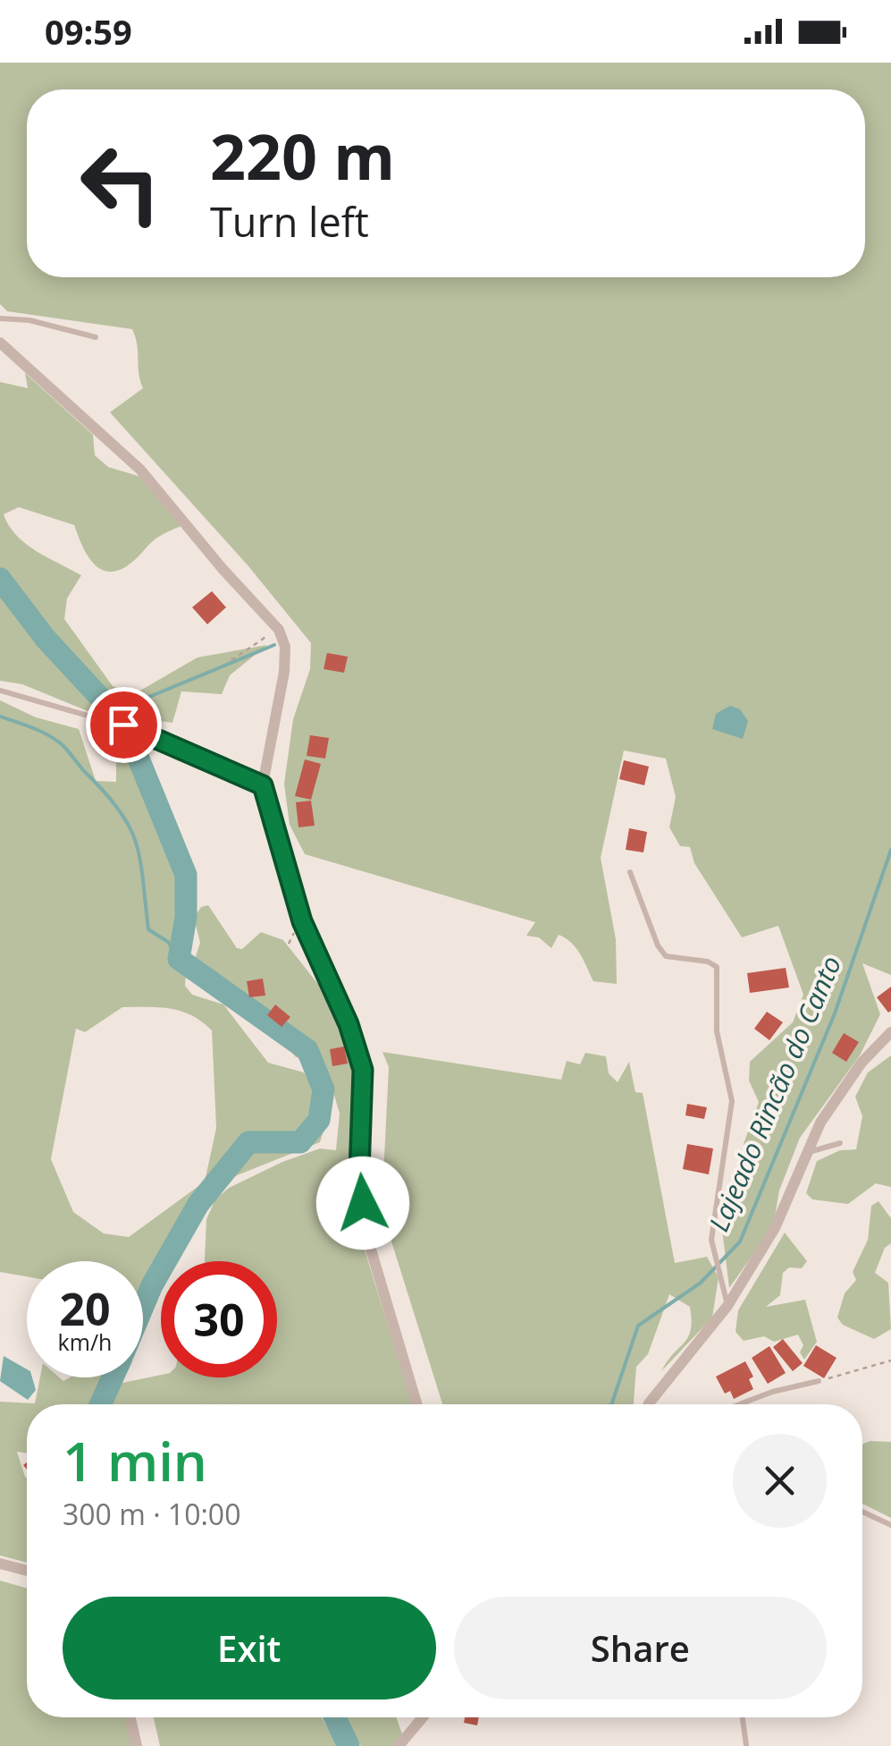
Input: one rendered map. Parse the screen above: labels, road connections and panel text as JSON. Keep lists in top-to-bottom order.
{
  "water": ["Lajeado Rincão do Canto"],
  "page": {
    "status": "09:59",
    "turn": ["220 m", "Turn left"],
    "speed": "20 km/h",
    "limit": "30",
    "heading": ["1 min", "300 m · 10:00"],
    "buttons": ["Exit", "Share"]
  }
}
